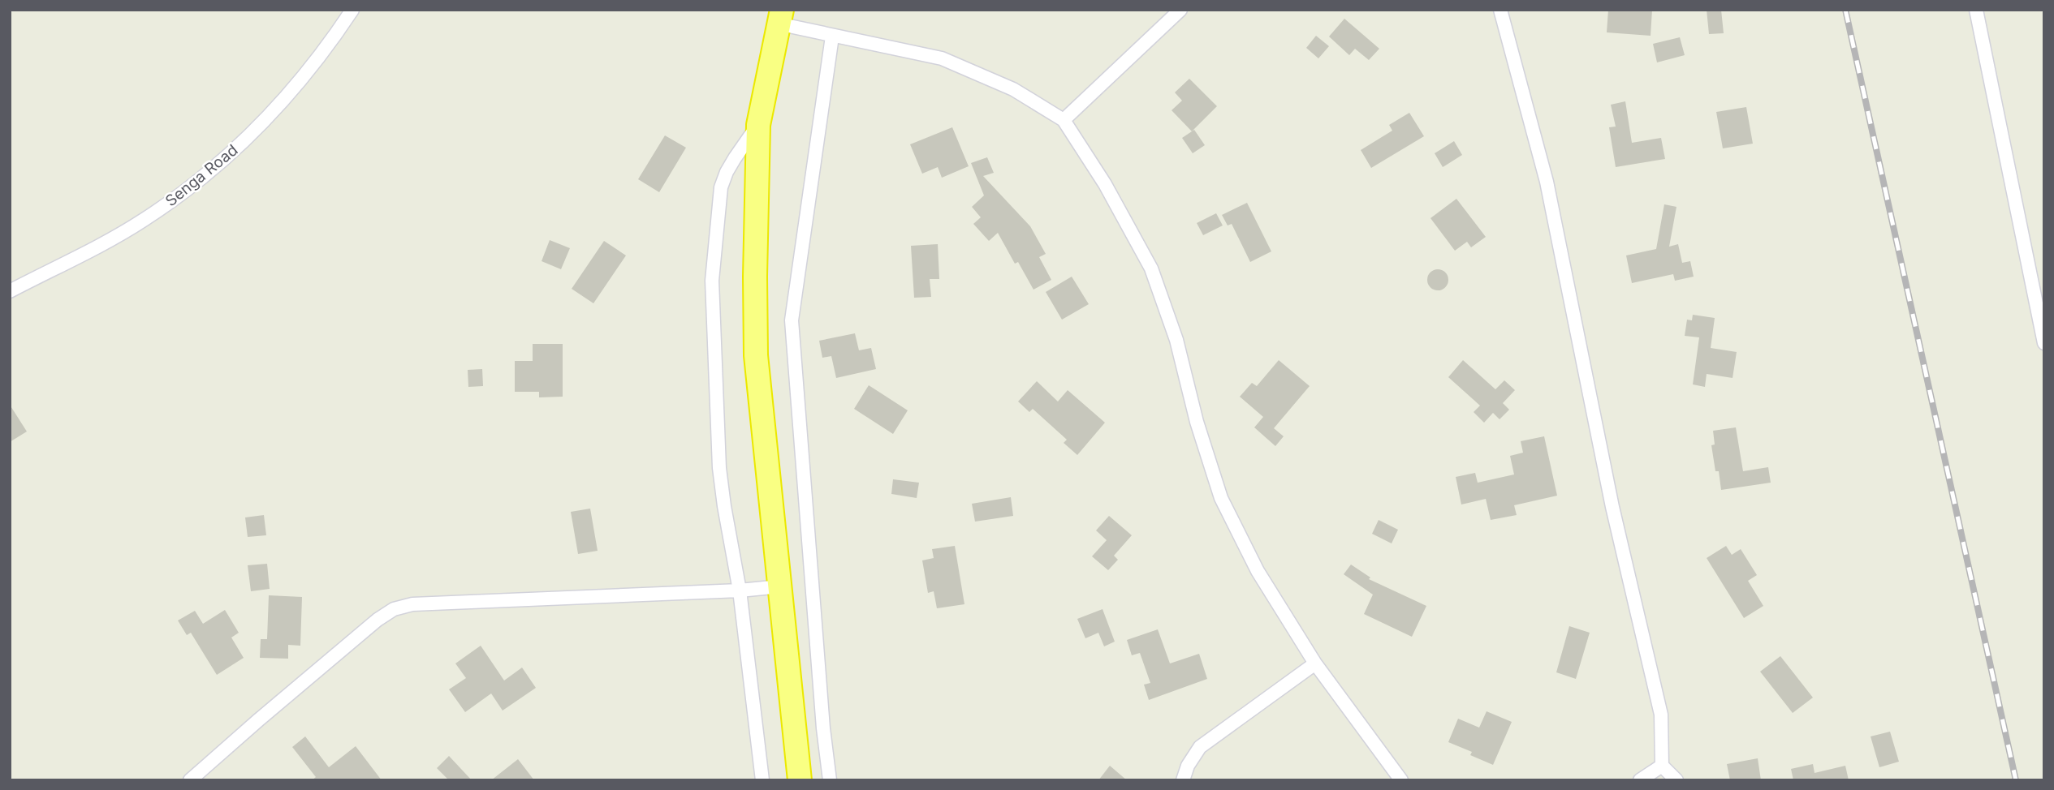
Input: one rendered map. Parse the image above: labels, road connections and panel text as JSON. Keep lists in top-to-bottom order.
{
  "streets": {
    "street": ["Senga Road"]
  }
}
